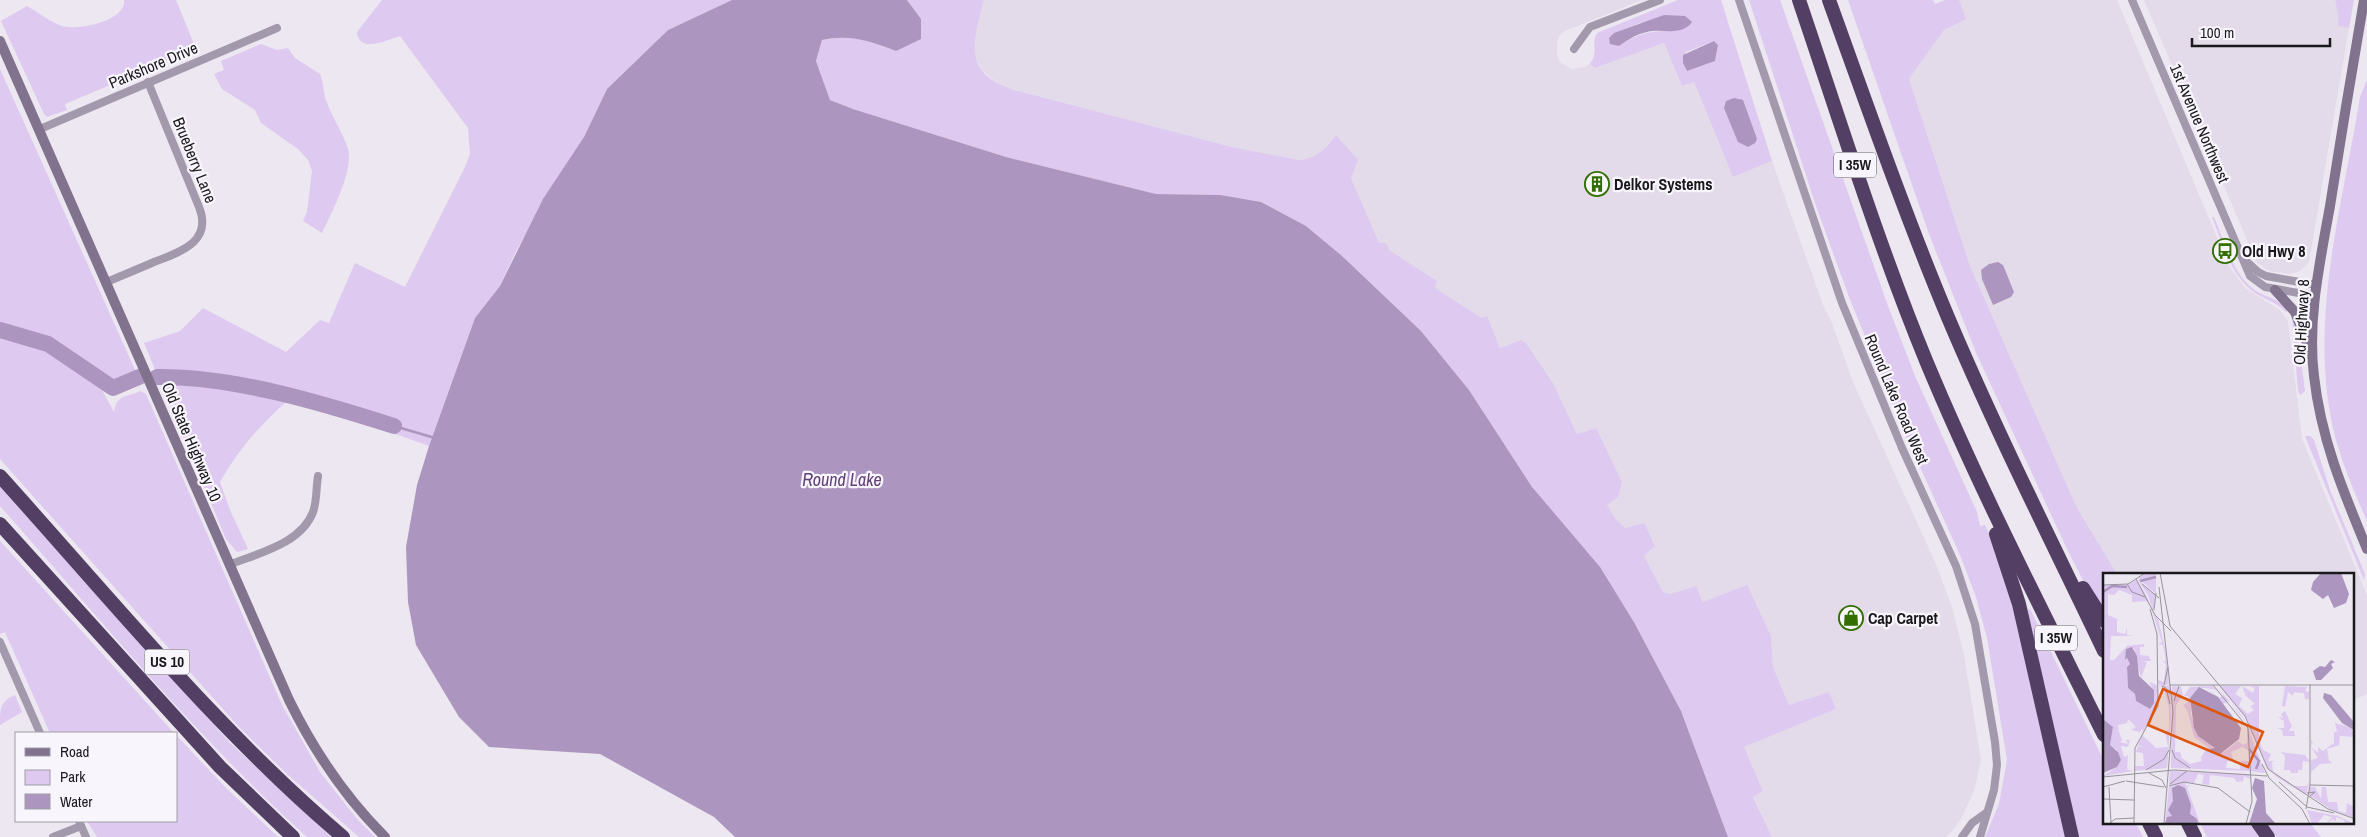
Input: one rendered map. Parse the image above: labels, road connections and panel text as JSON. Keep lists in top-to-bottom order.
{
  "streets": {
    "highway": ["I 35W", "US 10"],
    "street": [
      "Parkshore Drive",
      "1st Avenue Northwest",
      "Brueberry Lane",
      "Old Highway 8",
      "Round Lake Road West",
      "Old State Highway 10"
    ]
  },
  "crossings": [
    ["Parkshore Drive", "Brueberry Lane"],
    ["Parkshore Drive", "Old State Highway 10"],
    ["1st Avenue Northwest", "Old Highway 8"],
    ["Brueberry Lane", "Old State Highway 10"]
  ],
  "water": ["Round Lake"],
  "places": {
    "building": ["Delkor Systems"],
    "bus stop": ["Old Hwy 8"],
    "shop": ["Cap Carpet"]
  },
  "legend": ["Road", "Park", "Water"],
  "scale_bar": "100 m"
}
